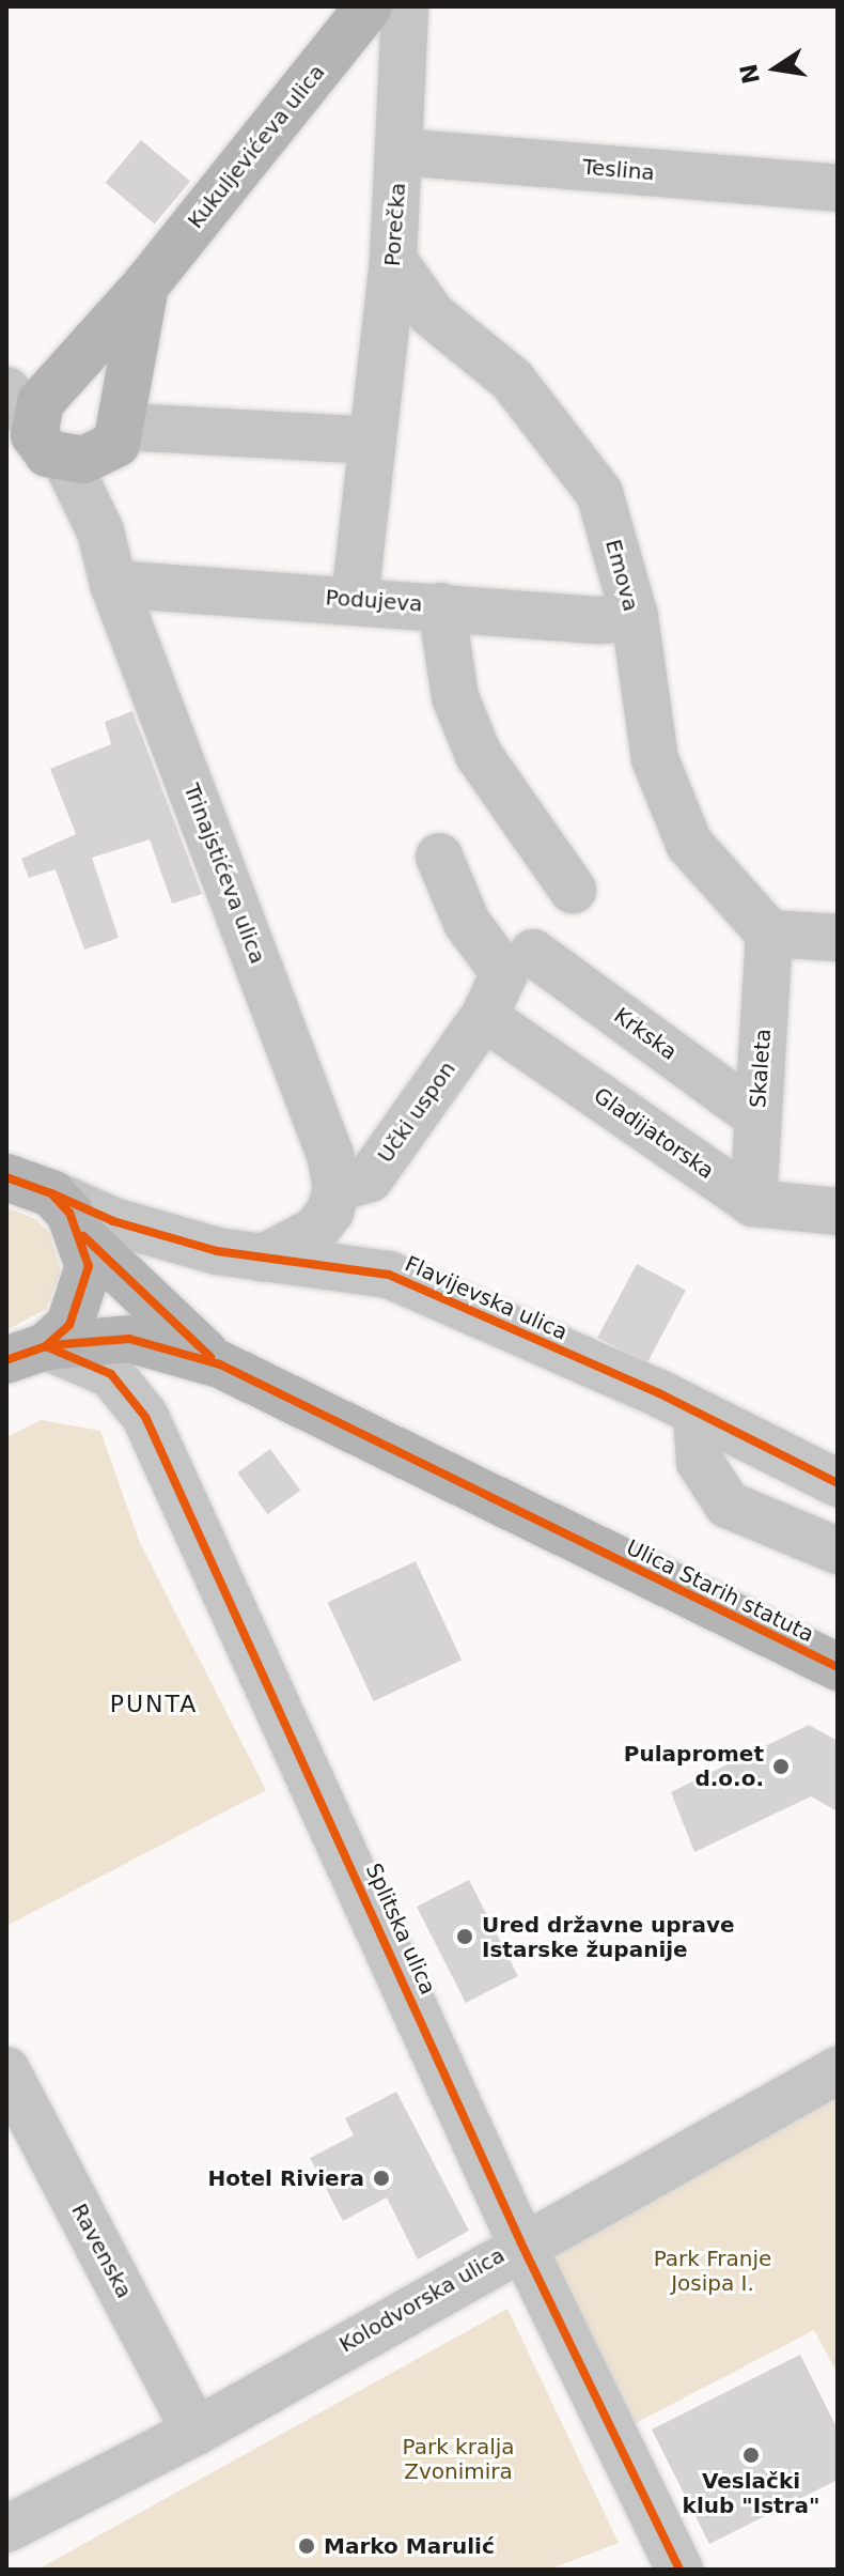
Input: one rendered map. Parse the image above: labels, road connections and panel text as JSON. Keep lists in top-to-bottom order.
{
  "streets": {
    "main road": ["Kukuljevićeva ulica", "Ulica Starih statuta"],
    "street": [
      "Teslina",
      "Porečka",
      "Emova",
      "Podujeva",
      "Trinajstićeva ulica",
      "Krkska",
      "Skaleta",
      "Učki uspon",
      "Gladijatorska",
      "Flavijevska ulica",
      "Splitska ulica",
      "Ravenska",
      "Kolodvorska ulica"
    ]
  },
  "crossings": [
    ["Kukuljevićeva ulica", "Trinajstićeva ulica"],
    ["Teslina", "Porečka"],
    ["Porečka", "Emova"],
    ["Porečka", "Podujeva"],
    ["Emova", "Podujeva"],
    ["Emova", "Skaleta"],
    ["Podujeva", "Trinajstićeva ulica"],
    ["Trinajstićeva ulica", "Učki uspon"],
    ["Krkska", "Skaleta"],
    ["Skaleta", "Gladijatorska"],
    ["Učki uspon", "Gladijatorska"],
    ["Splitska ulica", "Kolodvorska ulica"],
    ["Ravenska", "Kolodvorska ulica"]
  ],
  "districts": ["PUNTA"],
  "parks": ["Park Franje Josipa I.", "Park kralja Zvonimira"],
  "places": [
    "Pulapromet d.o.o.",
    "Ured državne uprave Istarske županije",
    "Hotel Riviera",
    "Veslački klub \"Istra\"",
    "Marko Marulić"
  ],
  "north": "left"
}
